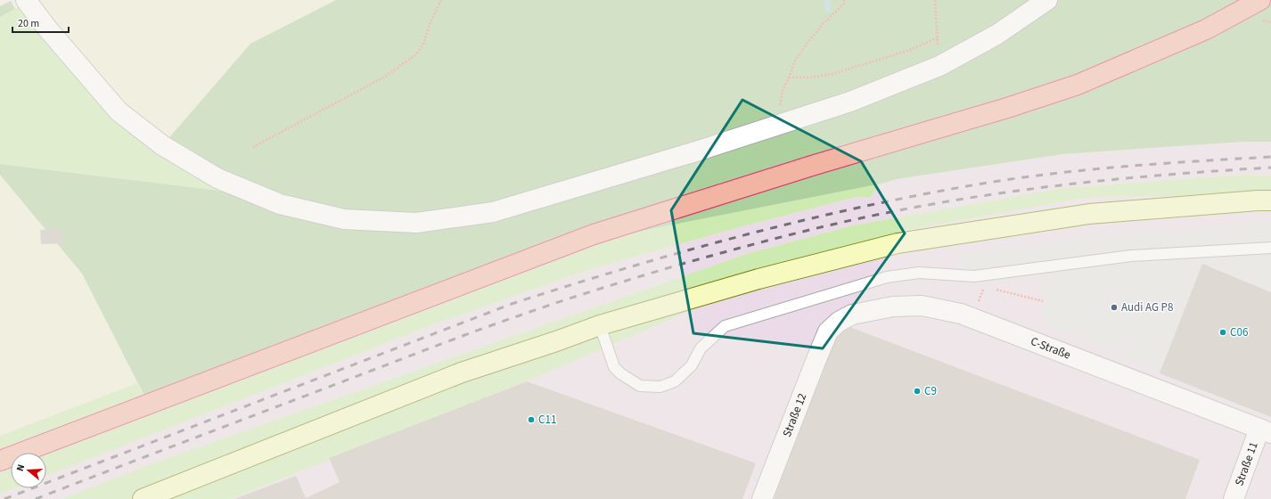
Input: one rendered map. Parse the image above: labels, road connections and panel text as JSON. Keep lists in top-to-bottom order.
{
  "streets": {
    "street": ["C-Straße", "Straße 12", "Straße 11"]
  },
  "crossings": [
    ["C-Straße", "Straße 12"],
    ["C-Straße", "Straße 11"]
  ],
  "places": [
    "Audi AG P8",
    "C06",
    "C9",
    "C11"
  ],
  "scale_bar": "20 m",
  "north": "left"
}
